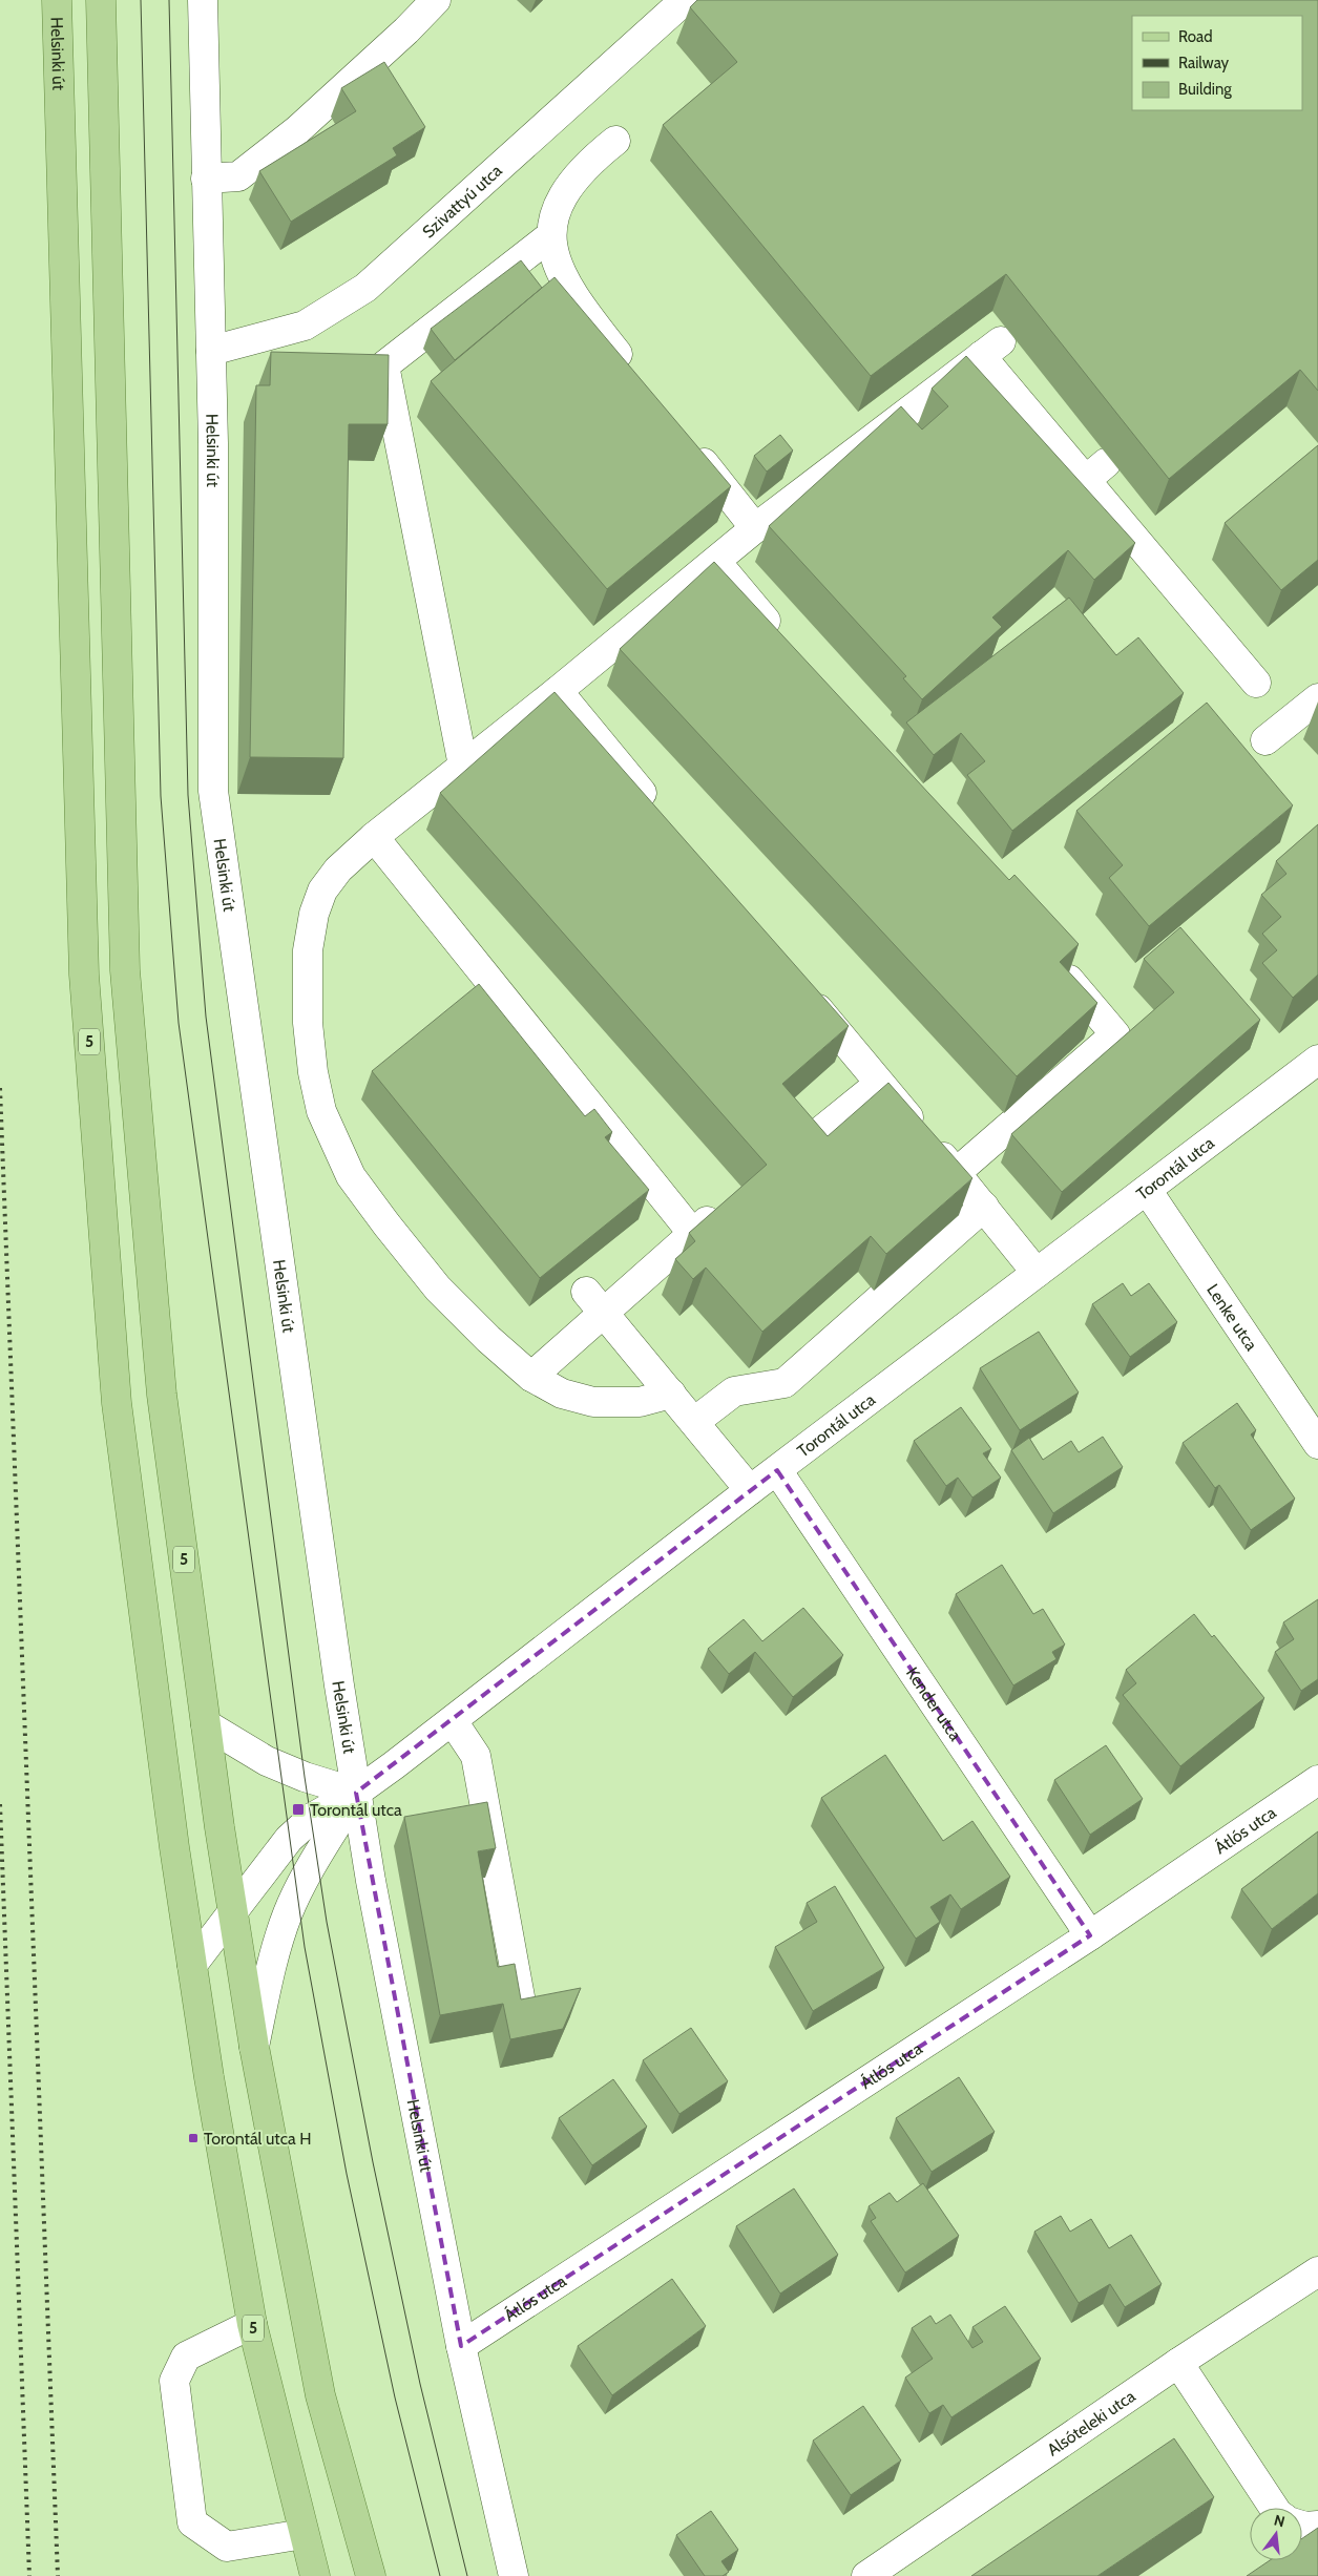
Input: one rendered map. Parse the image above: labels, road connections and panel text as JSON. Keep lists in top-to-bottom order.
{
  "streets": {
    "main road": ["Helsinki út", "5"],
    "street": [
      "Szivattyú utca",
      "Torontál utca",
      "Lenke utca",
      "Kender utca",
      "Átlós utca",
      "Alsóteleki utca"
    ]
  },
  "crossings": [
    ["Helsinki út", "Szivattyú utca"],
    ["Helsinki út", "Torontál utca"],
    ["Helsinki út", "Átlós utca"],
    ["5", "Torontál utca"],
    ["Torontál utca", "Lenke utca"],
    ["Torontál utca", "Kender utca"],
    ["Kender utca", "Átlós utca"]
  ],
  "places": {
    "transit": ["Torontál utca", "Torontál utca H"]
  },
  "legend": ["Road", "Railway", "Building"],
  "north": "top"
}
